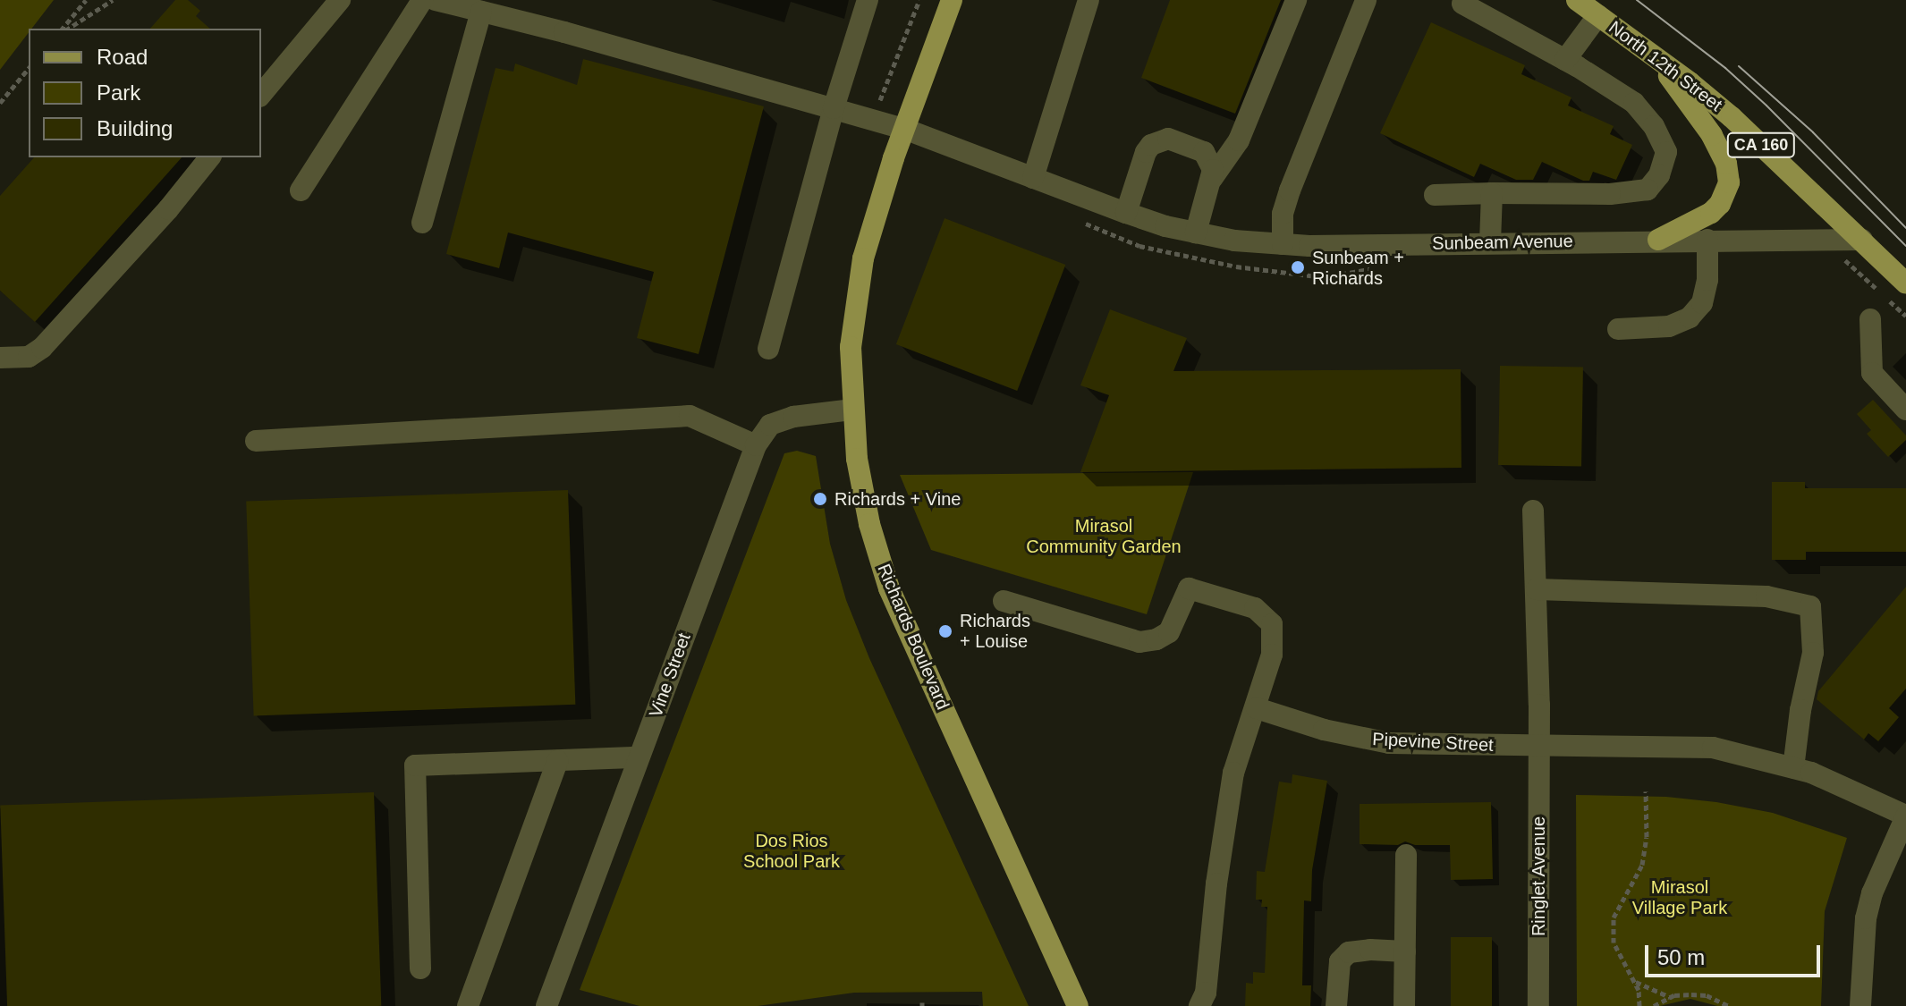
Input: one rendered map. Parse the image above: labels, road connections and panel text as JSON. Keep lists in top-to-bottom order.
{
  "streets": {
    "main road": ["North 12th Street", "CA 160", "Richards Boulevard"],
    "street": [
      "Sunbeam Avenue",
      "Vine Street",
      "Pipevine Street",
      "Ringlet Avenue"
    ]
  },
  "crossings": [
    ["North 12th Street", "Sunbeam Avenue"],
    ["Sunbeam Avenue", "Richards Boulevard"],
    ["Richards Boulevard", "Vine Street"],
    ["Pipevine Street", "Ringlet Avenue"]
  ],
  "parks": ["Mirasol Community Garden", "Dos Rios School Park", "Mirasol Village Park"],
  "places": ["Sunbeam + Richards", "Richards + Vine", "Richards + Louise"],
  "legend": ["Road", "Park", "Building"],
  "scale_bar": "50 m"
}
